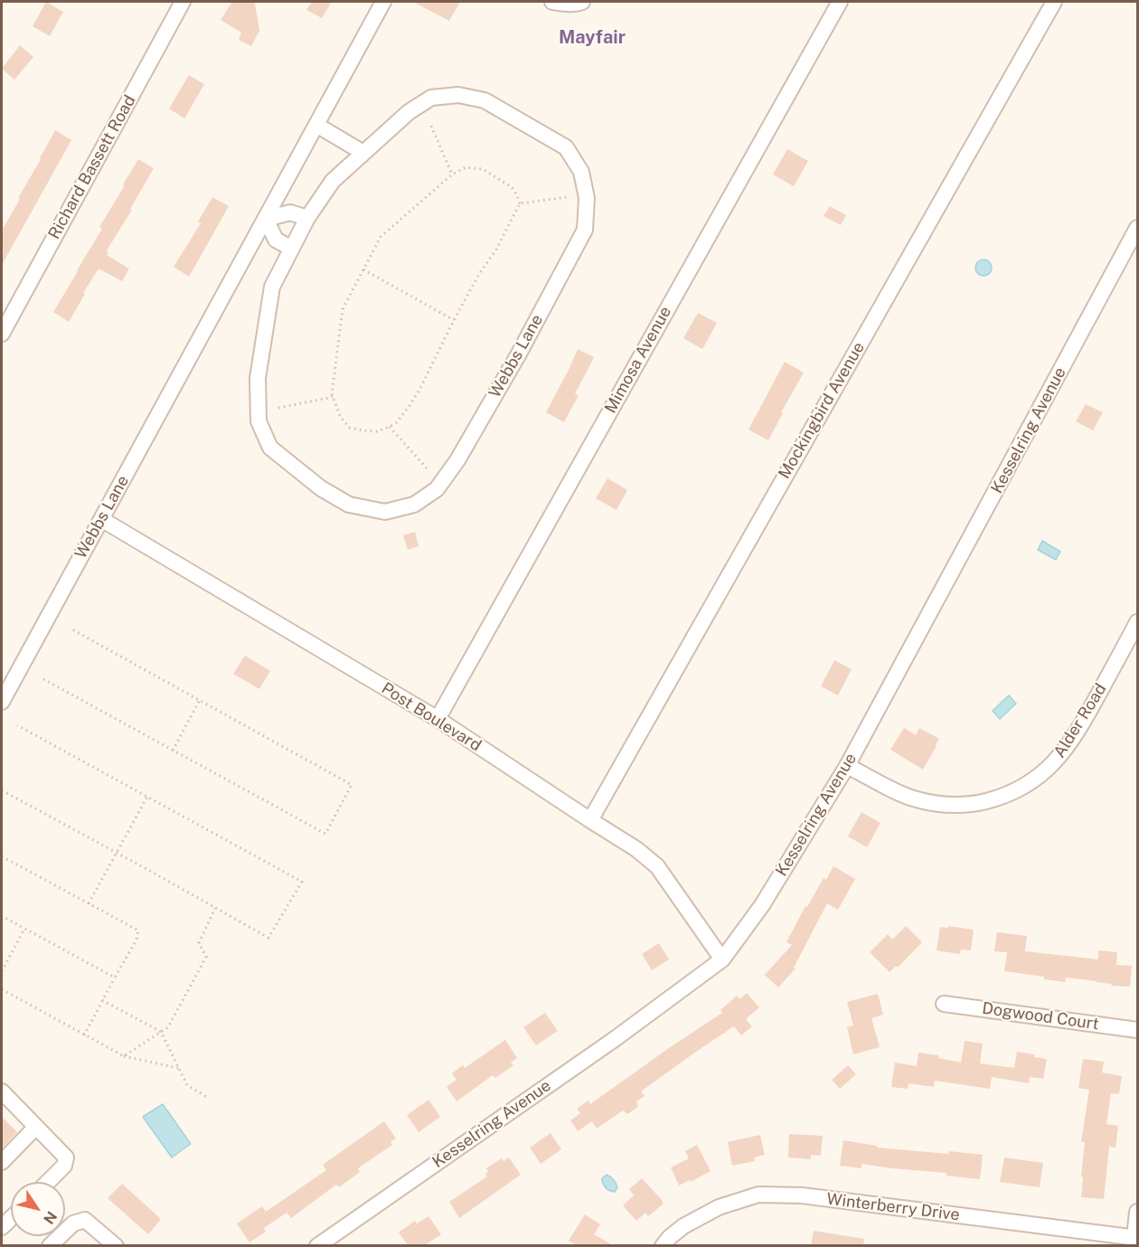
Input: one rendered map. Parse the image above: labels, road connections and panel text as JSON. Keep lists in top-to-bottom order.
{
  "streets": {
    "street": [
      "Richard Bassett Road",
      "Webbs Lane",
      "Mimosa Avenue",
      "Mockingbird Avenue",
      "Kesselring Avenue",
      "Post Boulevard",
      "Alder Road",
      "Dogwood Court",
      "Winterberry Drive"
    ]
  },
  "crossings": [
    ["Webbs Lane", "Post Boulevard"],
    ["Mimosa Avenue", "Post Boulevard"],
    ["Mockingbird Avenue", "Post Boulevard"],
    ["Kesselring Avenue", "Post Boulevard"],
    ["Kesselring Avenue", "Alder Road"]
  ],
  "districts": ["Mayfair"],
  "north": "bottom right"
}
